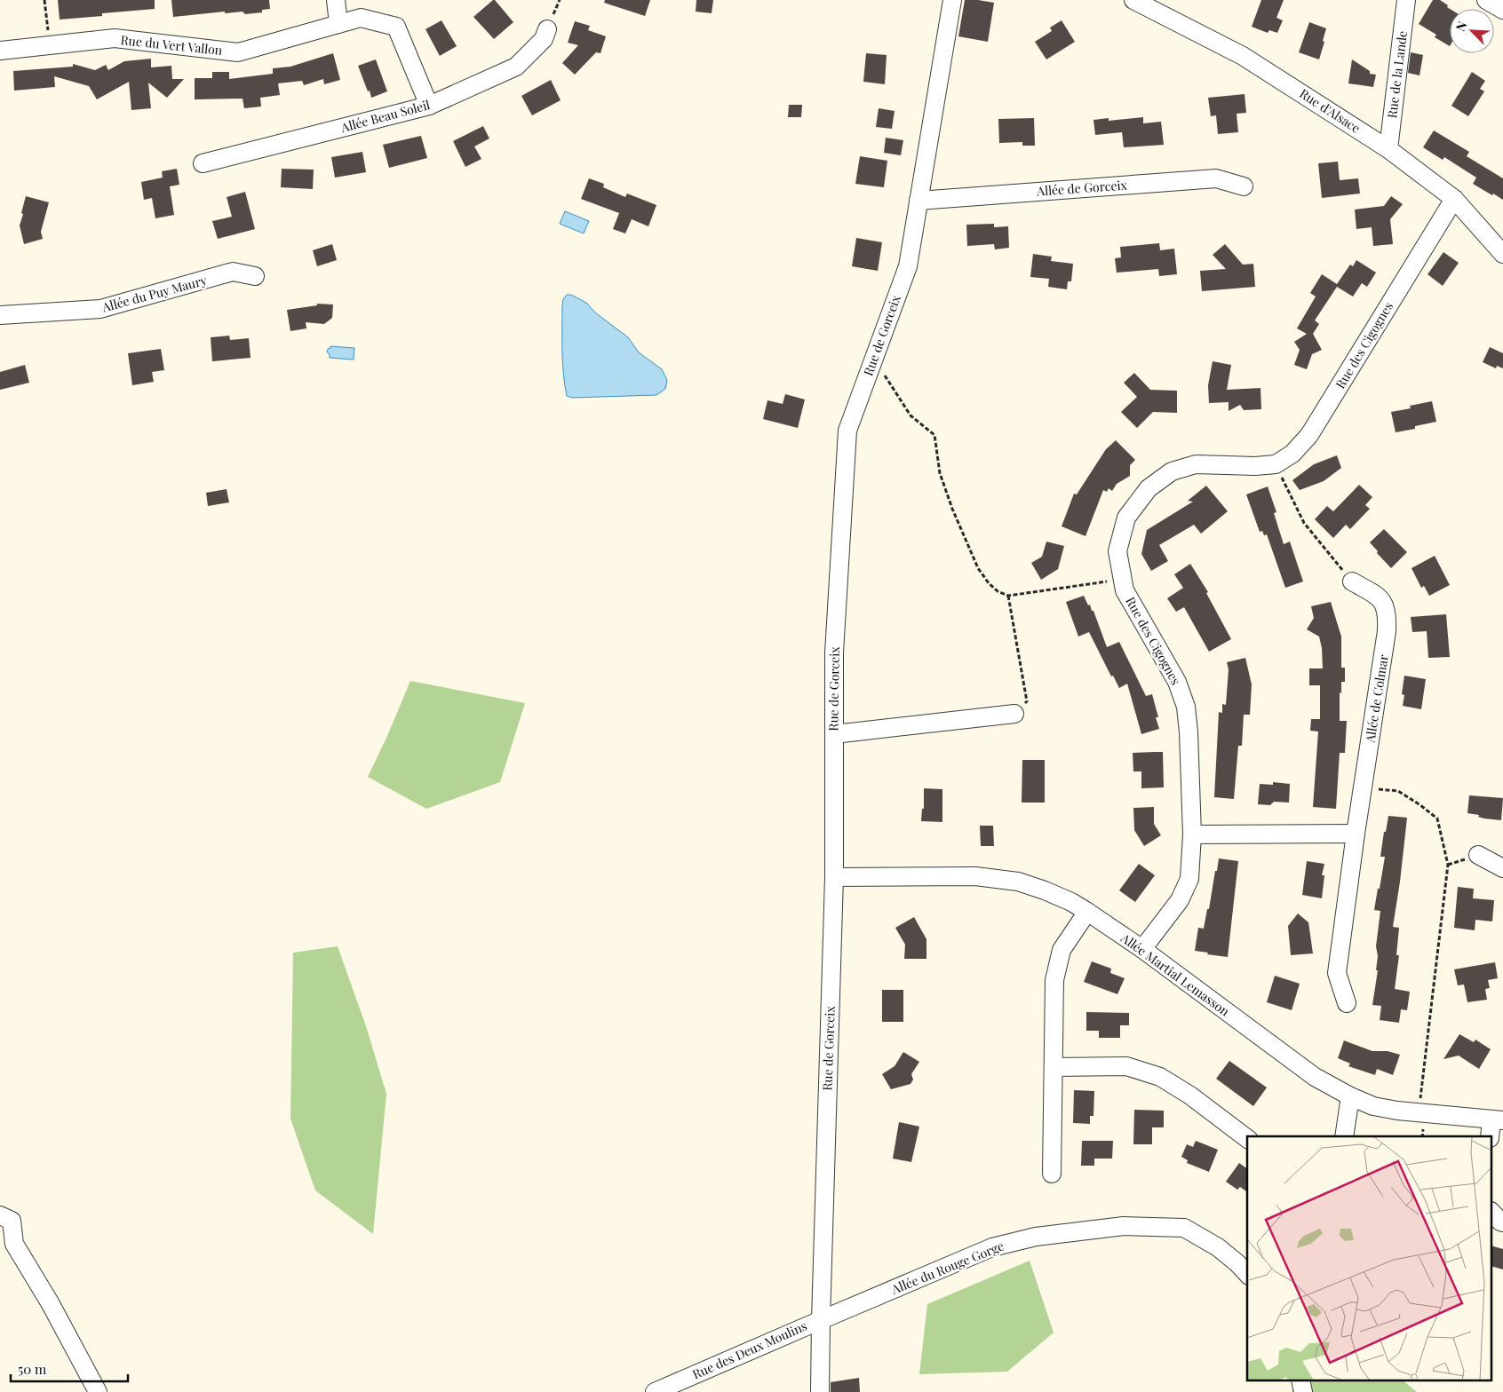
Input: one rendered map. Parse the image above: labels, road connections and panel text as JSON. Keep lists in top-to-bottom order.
{
  "streets": {
    "street": [
      "Rue du Vert Vallon",
      "Rue de la Lande",
      "Rue d'Alsace",
      "Allée Beau Soleil",
      "Allée de Gorceix",
      "Allée du Puy Maury",
      "Rue de Gorceix",
      "Rue des Cigognes",
      "Allée de Colmar",
      "Allée Martial Lemasson",
      "Allée du Rouge Gorge",
      "Rue des Deux Moulins"
    ]
  },
  "crossings": [
    ["Rue du Vert Vallon", "Allée Beau Soleil"],
    ["Rue de la Lande", "Rue d'Alsace"],
    ["Rue d'Alsace", "Rue des Cigognes"],
    ["Allée de Gorceix", "Rue de Gorceix"],
    ["Rue de Gorceix", "Allée Martial Lemasson"],
    ["Rue de Gorceix", "Allée du Rouge Gorge"],
    ["Rue de Gorceix", "Rue des Deux Moulins"],
    ["Rue des Cigognes", "Allée Martial Lemasson"],
    ["Allée du Rouge Gorge", "Rue des Deux Moulins"]
  ],
  "scale_bar": "50 m",
  "north": "top left"
}
